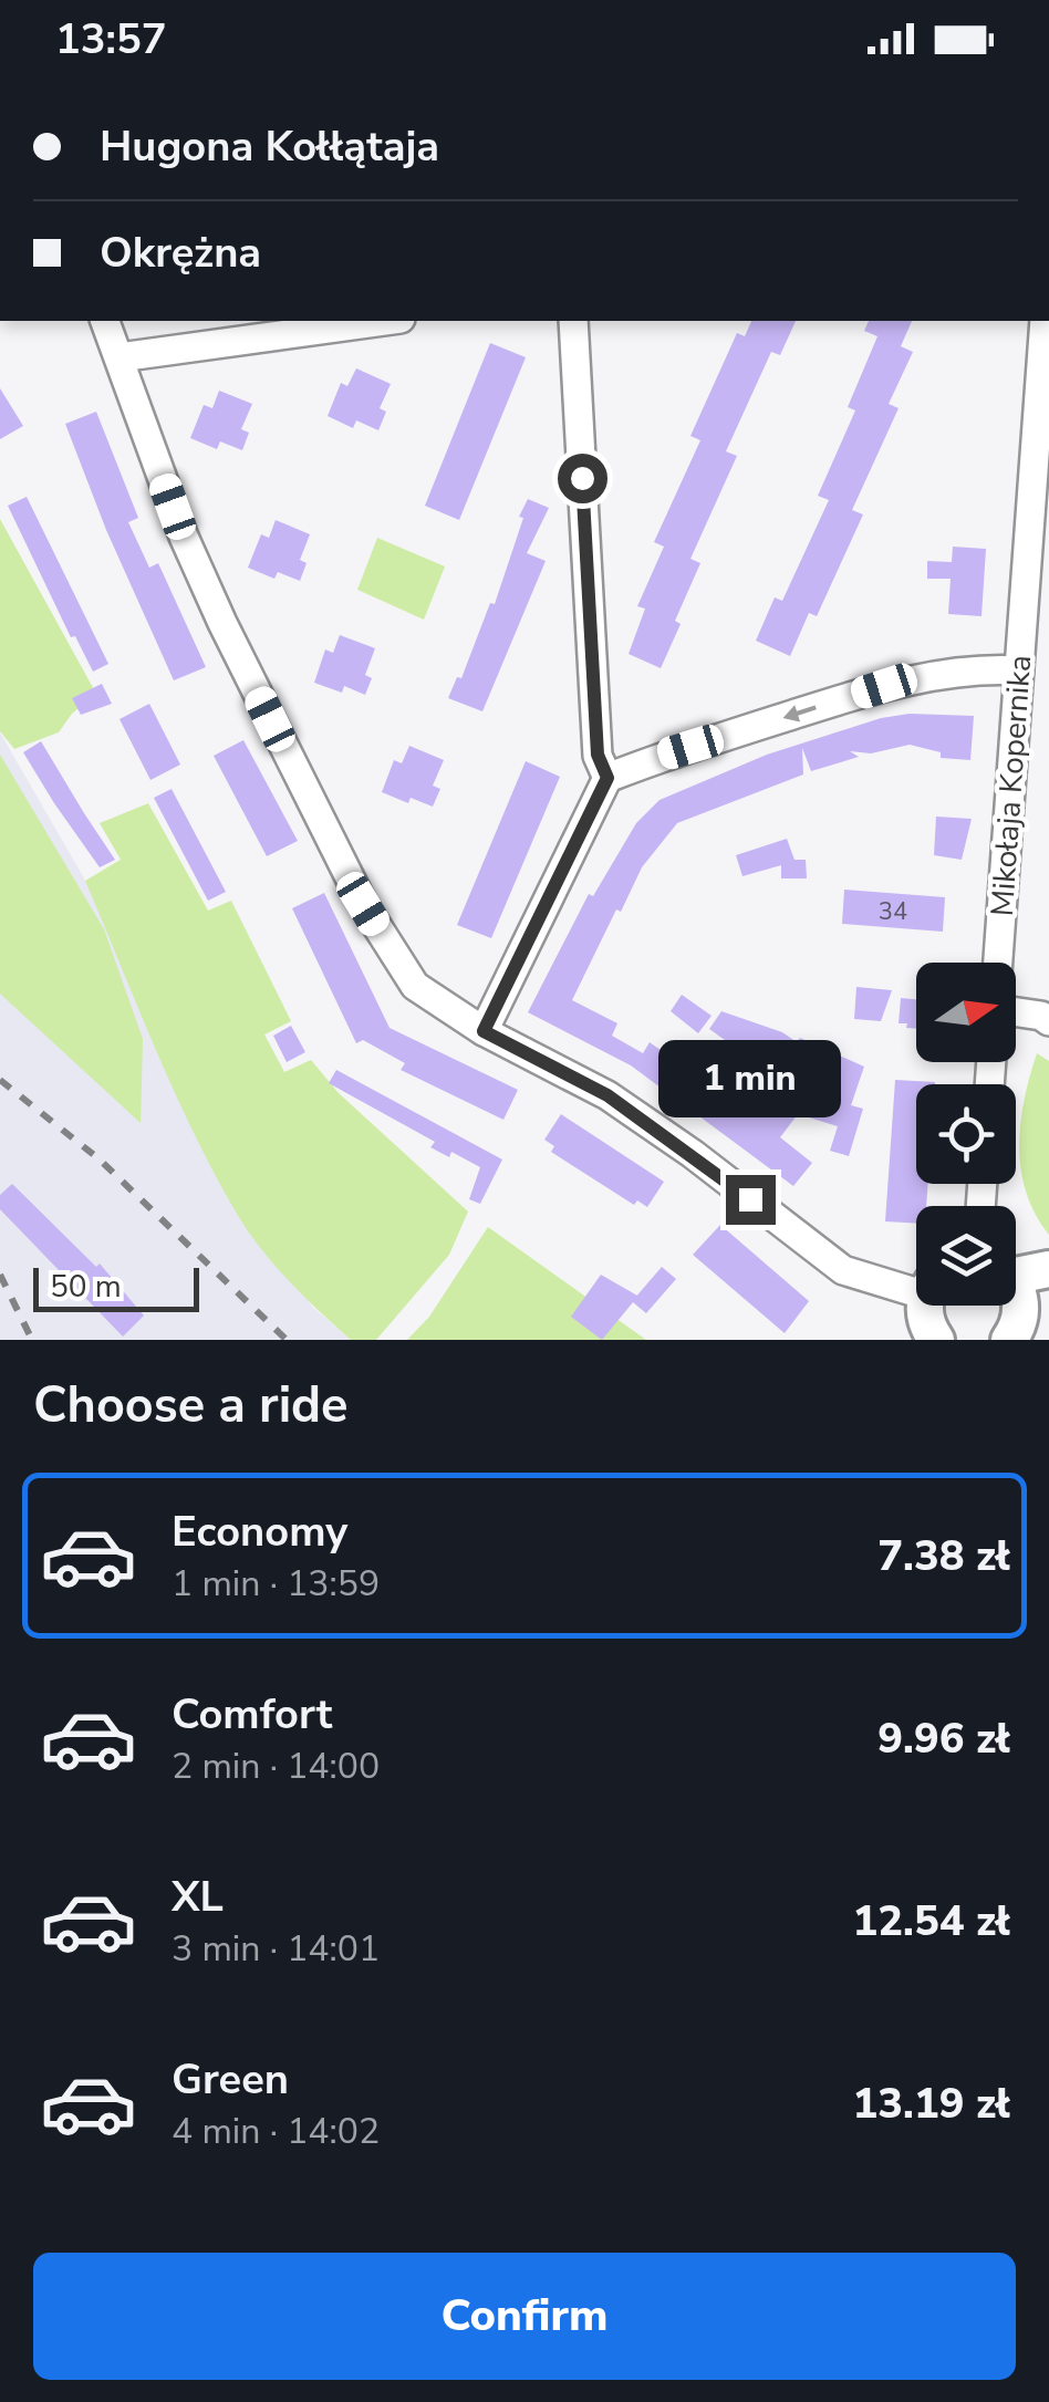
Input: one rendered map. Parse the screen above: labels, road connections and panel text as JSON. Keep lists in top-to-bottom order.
{
  "streets": {
    "street": ["Mikołaja Kopernika"]
  },
  "house_numbers": ["34"],
  "scale_bar": "50 m",
  "north": "right",
  "page": {
    "status": "13:57",
    "banner": ["Hugona Kołłątaja", "Okrężna"],
    "bubble": "1 min",
    "scale": "50 m",
    "heading": "Choose a ride",
    "list": [
      {
        "name": "Economy",
        "note": "1 min · 13:59",
        "value": "7.38 zł"
      },
      {
        "name": "Comfort",
        "note": "2 min · 14:00",
        "value": "9.96 zł"
      },
      {
        "name": "XL",
        "note": "3 min · 14:01",
        "value": "12.54 zł"
      },
      {
        "name": "Green",
        "note": "4 min · 14:02",
        "value": "13.19 zł"
      }
    ],
    "buttons": "Confirm"
  }
}
